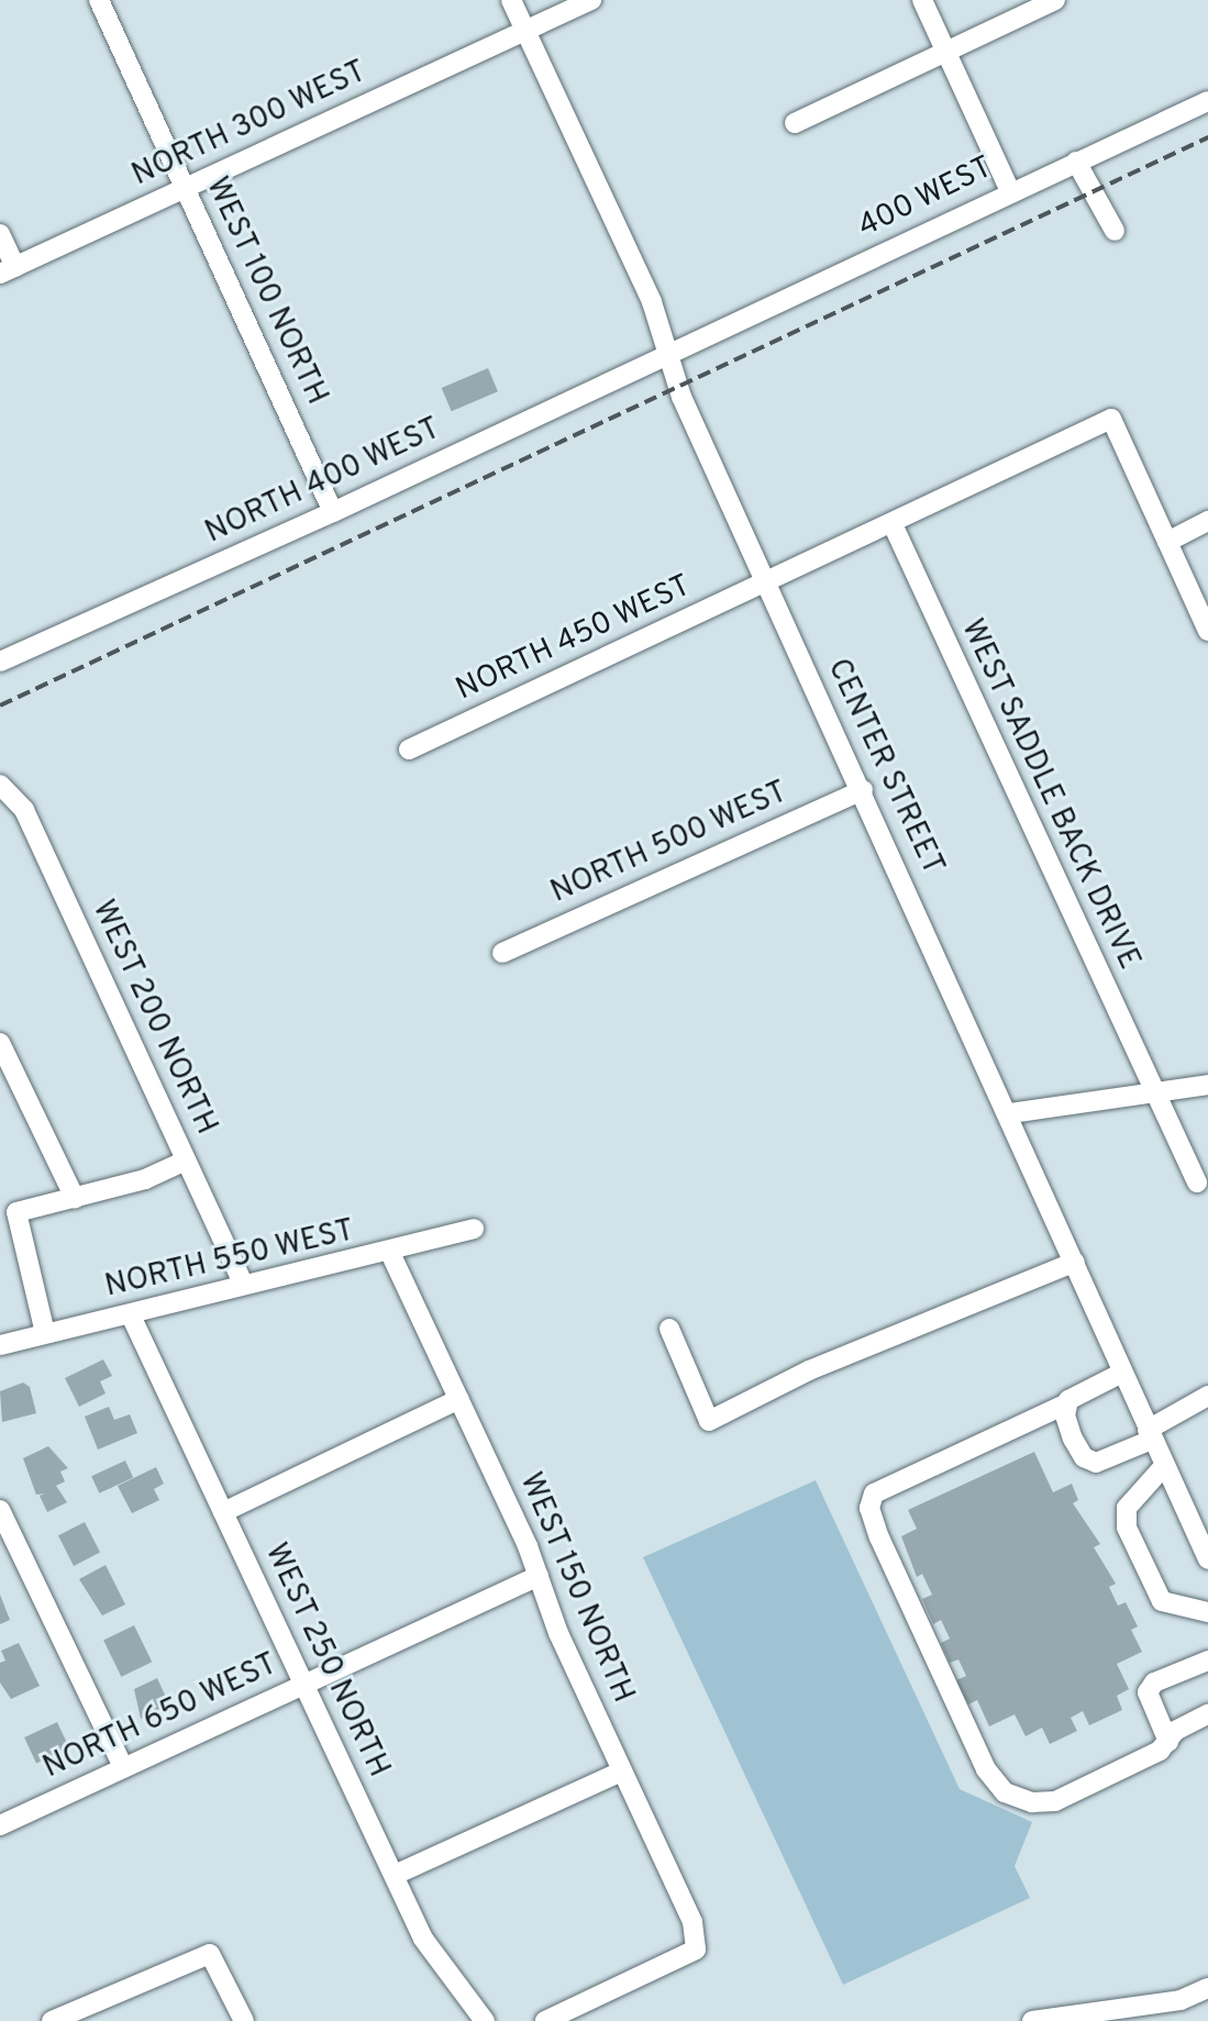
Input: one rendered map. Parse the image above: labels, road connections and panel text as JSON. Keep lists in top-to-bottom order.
{
  "streets": {
    "street": [
      "NORTH 300 WEST",
      "400 WEST",
      "WEST 100 NORTH",
      "NORTH 400 WEST",
      "NORTH 450 WEST",
      "CENTER STREET",
      "WEST SADDLE BACK DRIVE",
      "NORTH 500 WEST",
      "WEST 200 NORTH",
      "NORTH 550 WEST",
      "WEST 150 NORTH",
      "WEST 250 NORTH",
      "NORTH 650 WEST"
    ]
  },
  "crossings": [
    ["NORTH 300 WEST", "WEST 100 NORTH"],
    ["NORTH 300 WEST", "CENTER STREET"],
    ["400 WEST", "NORTH 400 WEST"],
    ["400 WEST", "CENTER STREET"],
    ["WEST 100 NORTH", "NORTH 400 WEST"],
    ["NORTH 400 WEST", "CENTER STREET"],
    ["NORTH 450 WEST", "CENTER STREET"],
    ["NORTH 450 WEST", "WEST SADDLE BACK DRIVE"],
    ["CENTER STREET", "NORTH 500 WEST"],
    ["WEST 200 NORTH", "NORTH 550 WEST"],
    ["NORTH 550 WEST", "WEST 150 NORTH"],
    ["NORTH 550 WEST", "WEST 250 NORTH"],
    ["WEST 150 NORTH", "NORTH 650 WEST"],
    ["WEST 250 NORTH", "NORTH 650 WEST"]
  ]
}
